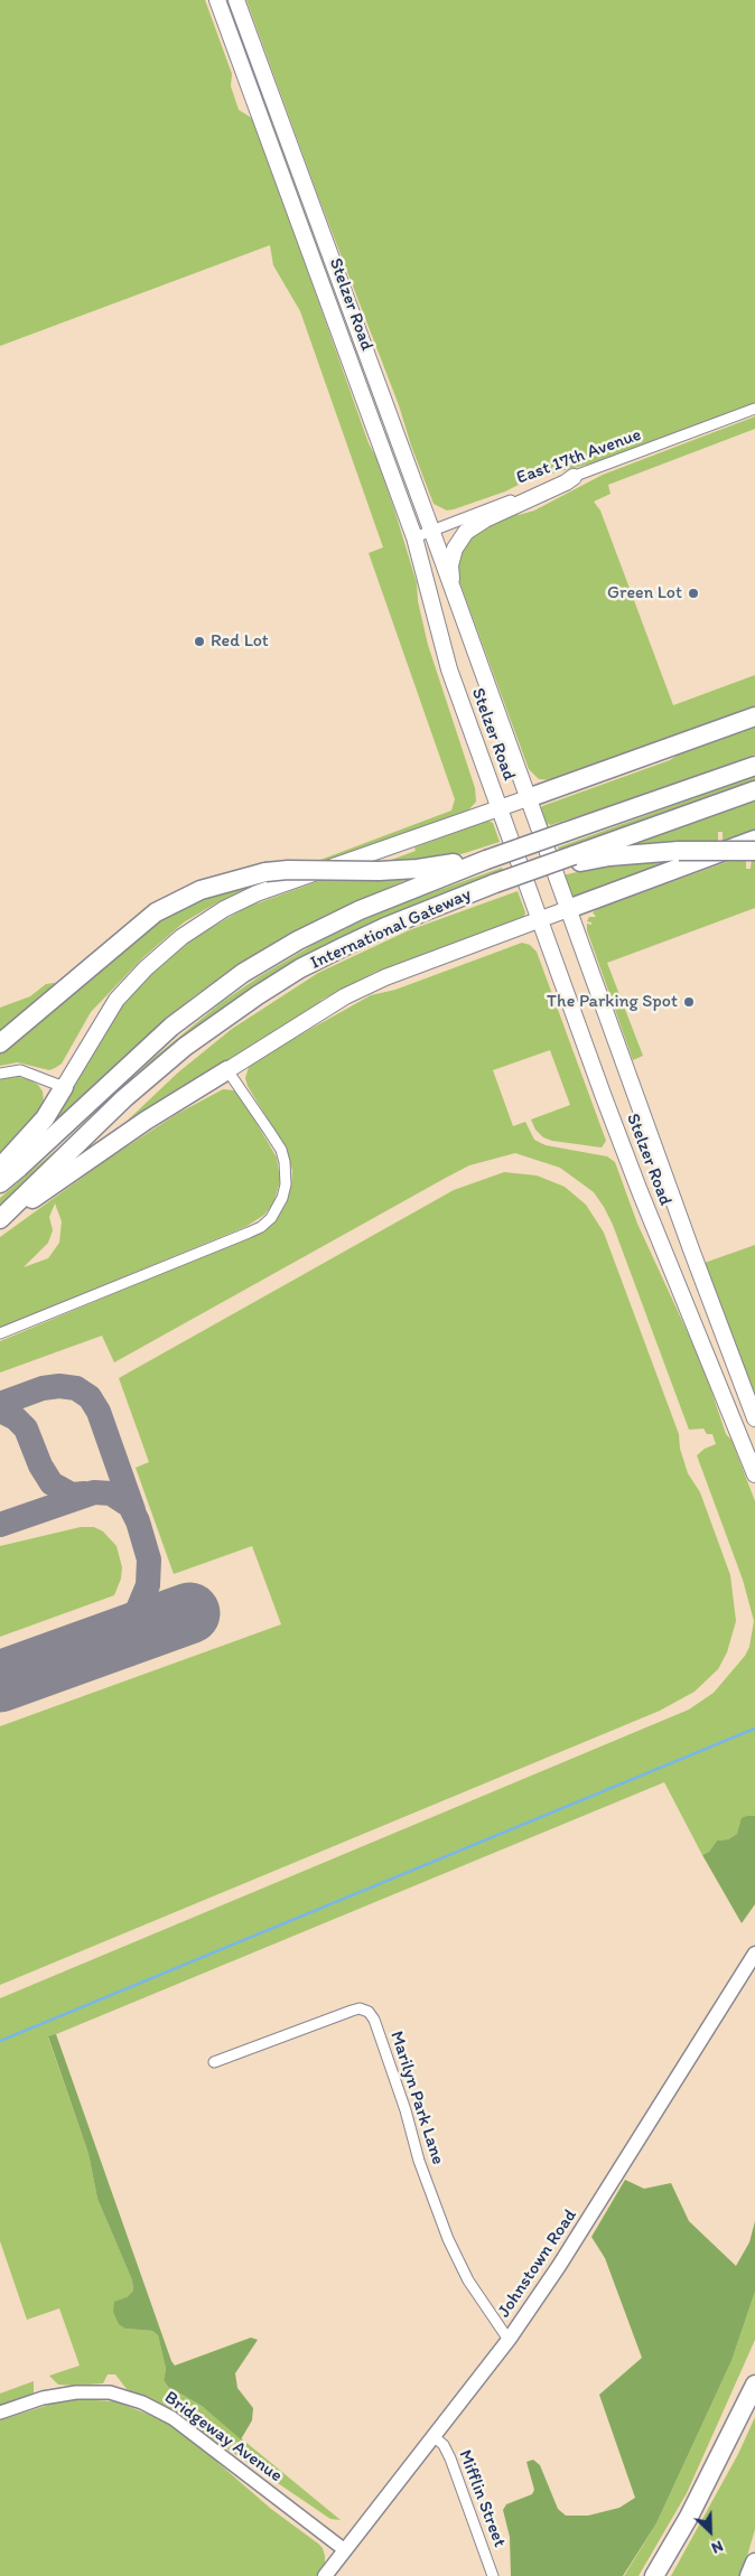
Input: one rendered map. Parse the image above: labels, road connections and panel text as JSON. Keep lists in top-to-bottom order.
{
  "streets": {
    "highway": ["International Gateway"],
    "main road": ["Stelzer Road", "Johnstown Road"],
    "street": [
      "East 17th Avenue",
      "Marilyn Park Lane",
      "Bridgeway Avenue",
      "Mifflin Street"
    ]
  },
  "crossings": [
    ["Stelzer Road", "East 17th Avenue"],
    ["Marilyn Park Lane", "Johnstown Road"],
    ["Johnstown Road", "Bridgeway Avenue"],
    ["Johnstown Road", "Mifflin Street"]
  ],
  "places": ["Green Lot", "Red Lot", "The Parking Spot"],
  "north": "bottom right"
}
